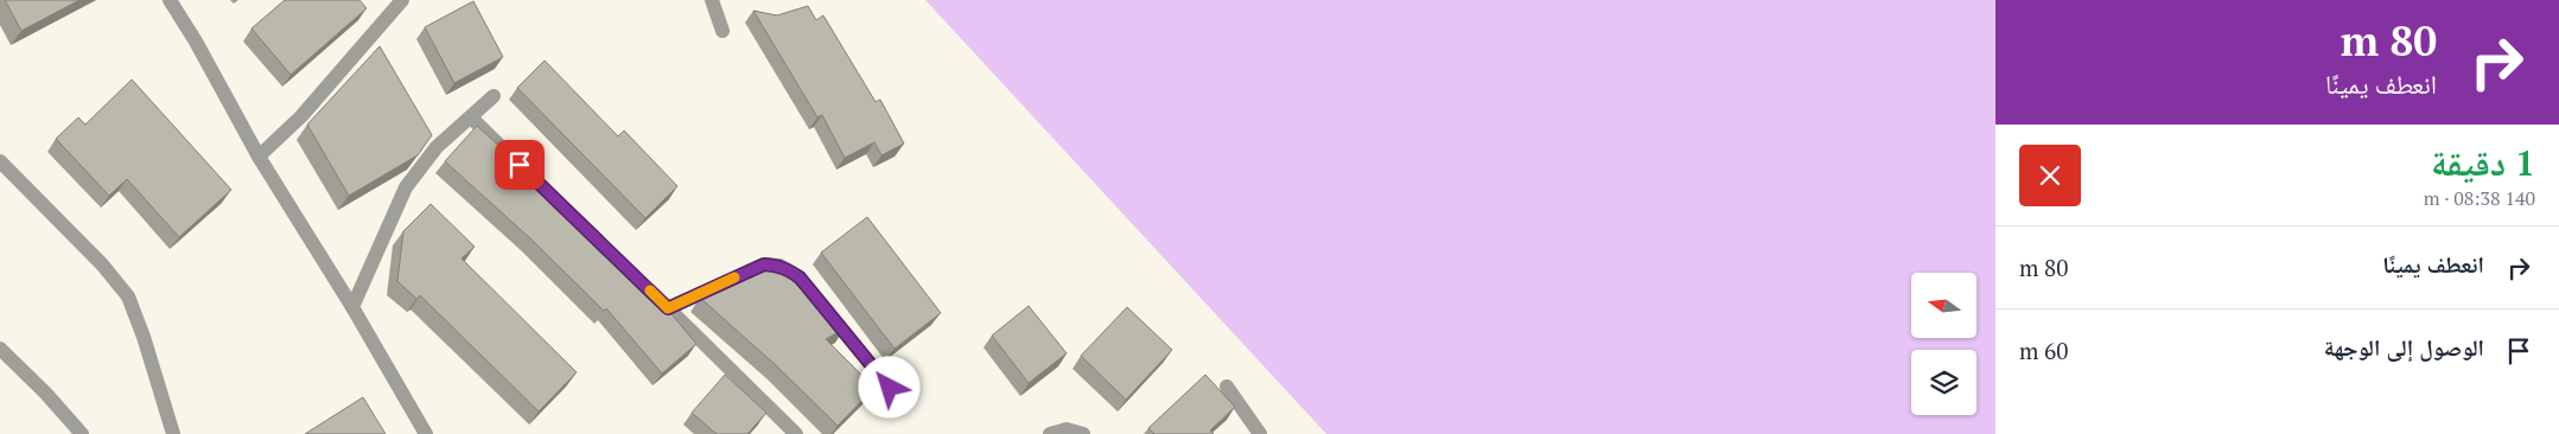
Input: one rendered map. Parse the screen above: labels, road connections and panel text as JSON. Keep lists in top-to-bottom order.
{
  "north": "left",
  "page": {
    "turn": ["80 m", "انعطف يمينًا"],
    "heading": ["1 دقيقة", "140 m · 08:38"],
    "list": [
      {
        "name": "انعطف يمينًا",
        "value": "80 m"
      },
      {
        "name": "الوصول إلى الوجهة",
        "value": "60 m"
      }
    ]
  }
}
